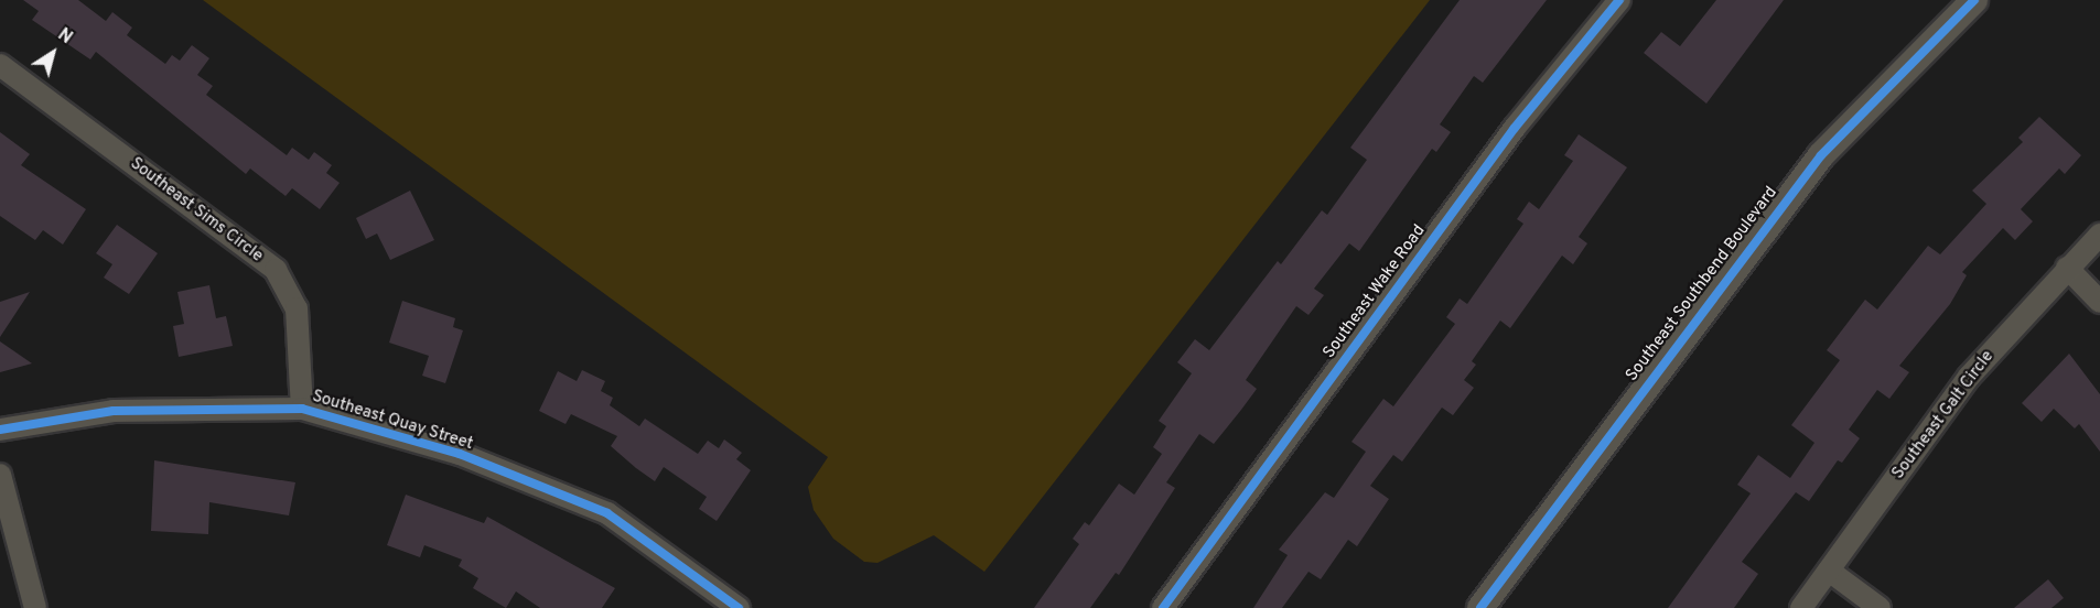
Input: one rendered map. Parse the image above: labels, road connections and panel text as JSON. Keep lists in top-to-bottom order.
{
  "streets": {
    "street": [
      "Southeast Sims Circle",
      "Southeast Southbend Boulevard",
      "Southeast Wake Road",
      "Southeast Galt Circle",
      "Southeast Quay Street"
    ]
  },
  "crossings": [
    ["Southeast Sims Circle", "Southeast Quay Street"]
  ],
  "north": "top right"
}
